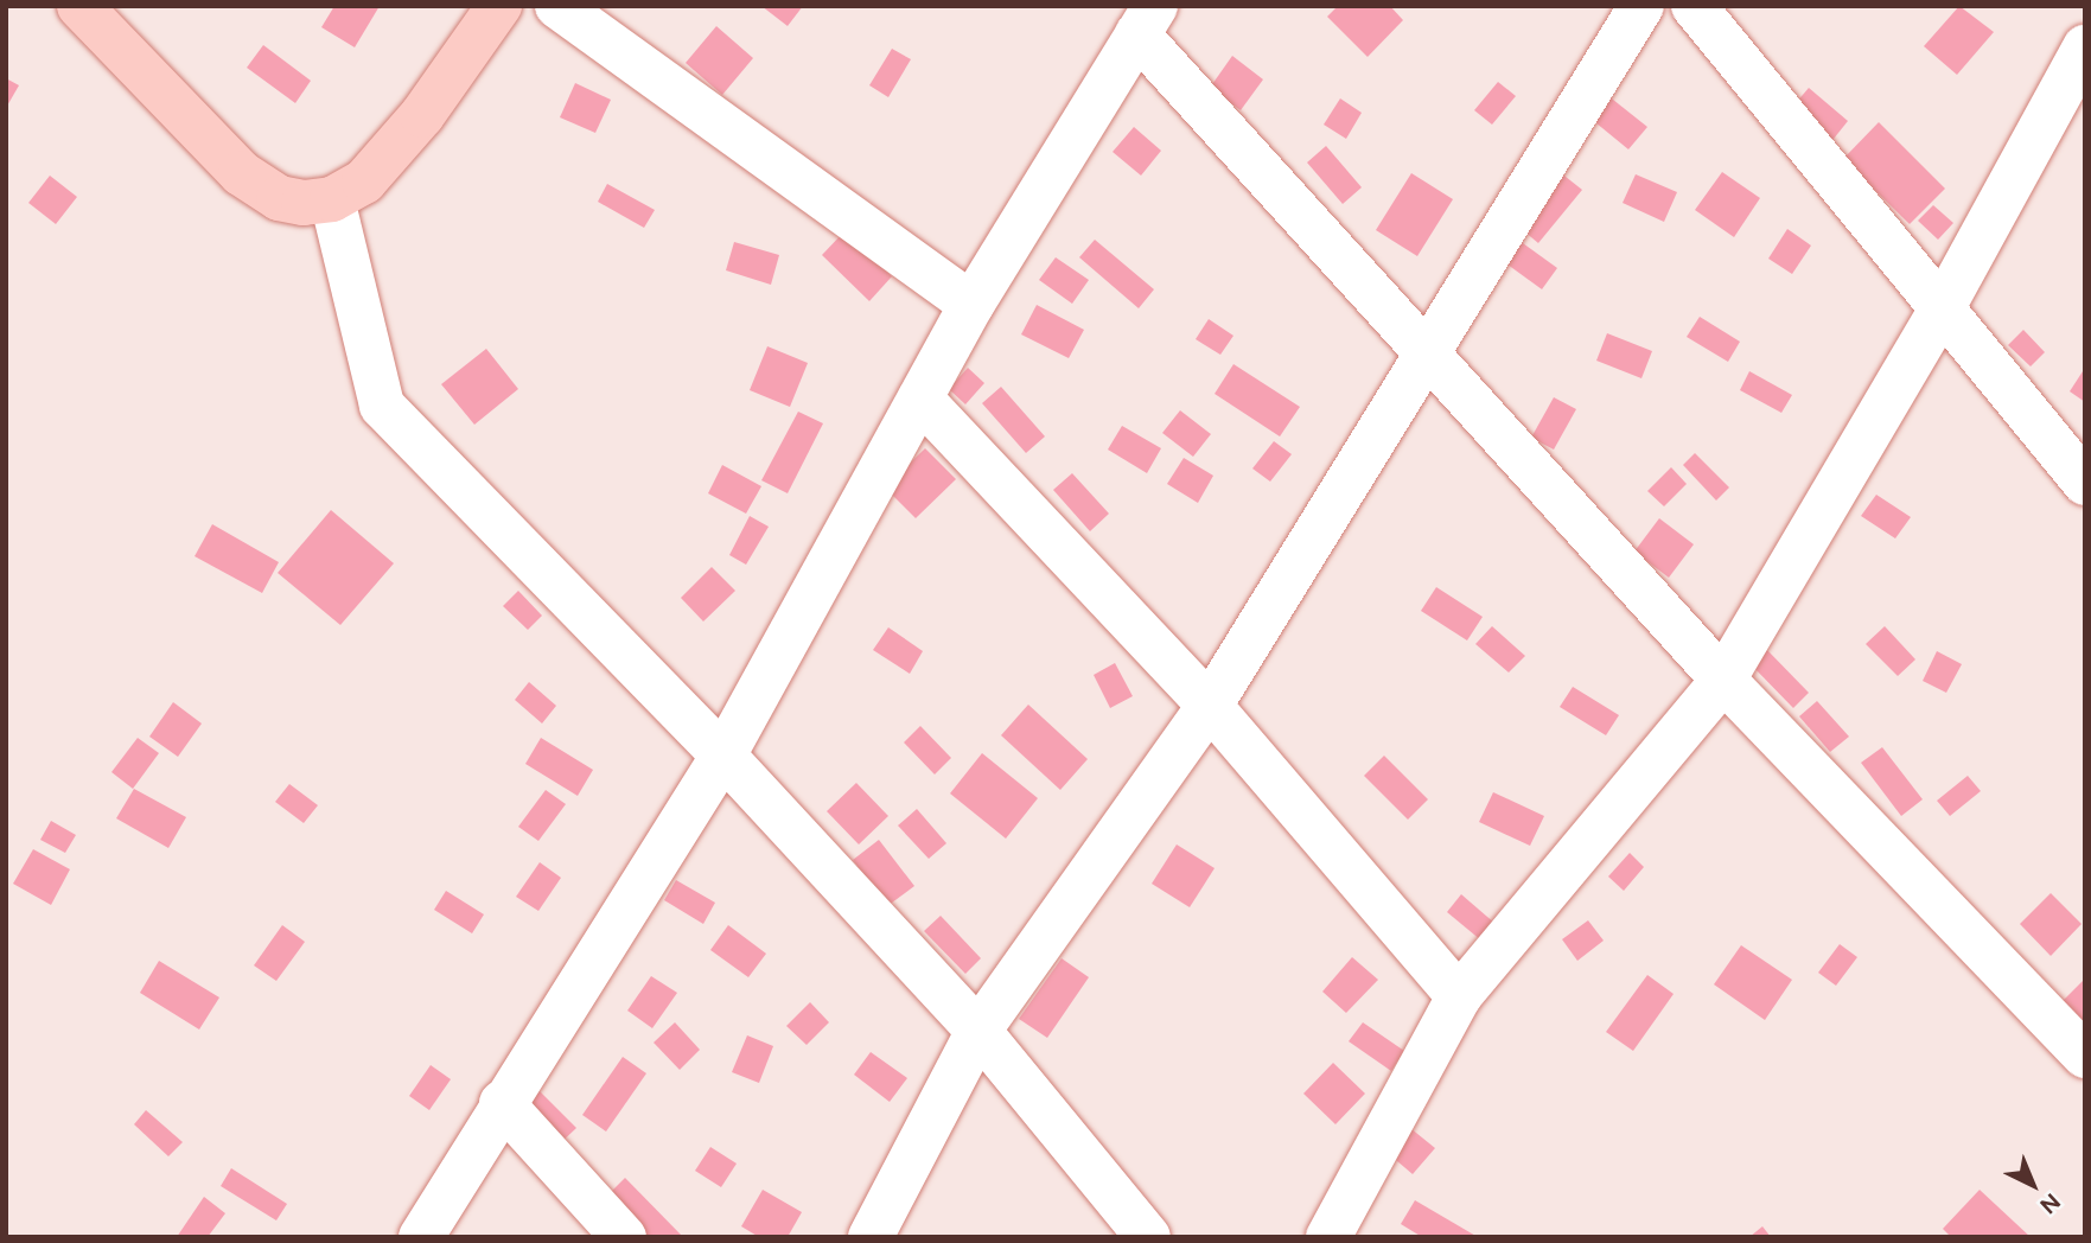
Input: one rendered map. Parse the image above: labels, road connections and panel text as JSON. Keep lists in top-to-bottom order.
{
  "north": "bottom right"
}
